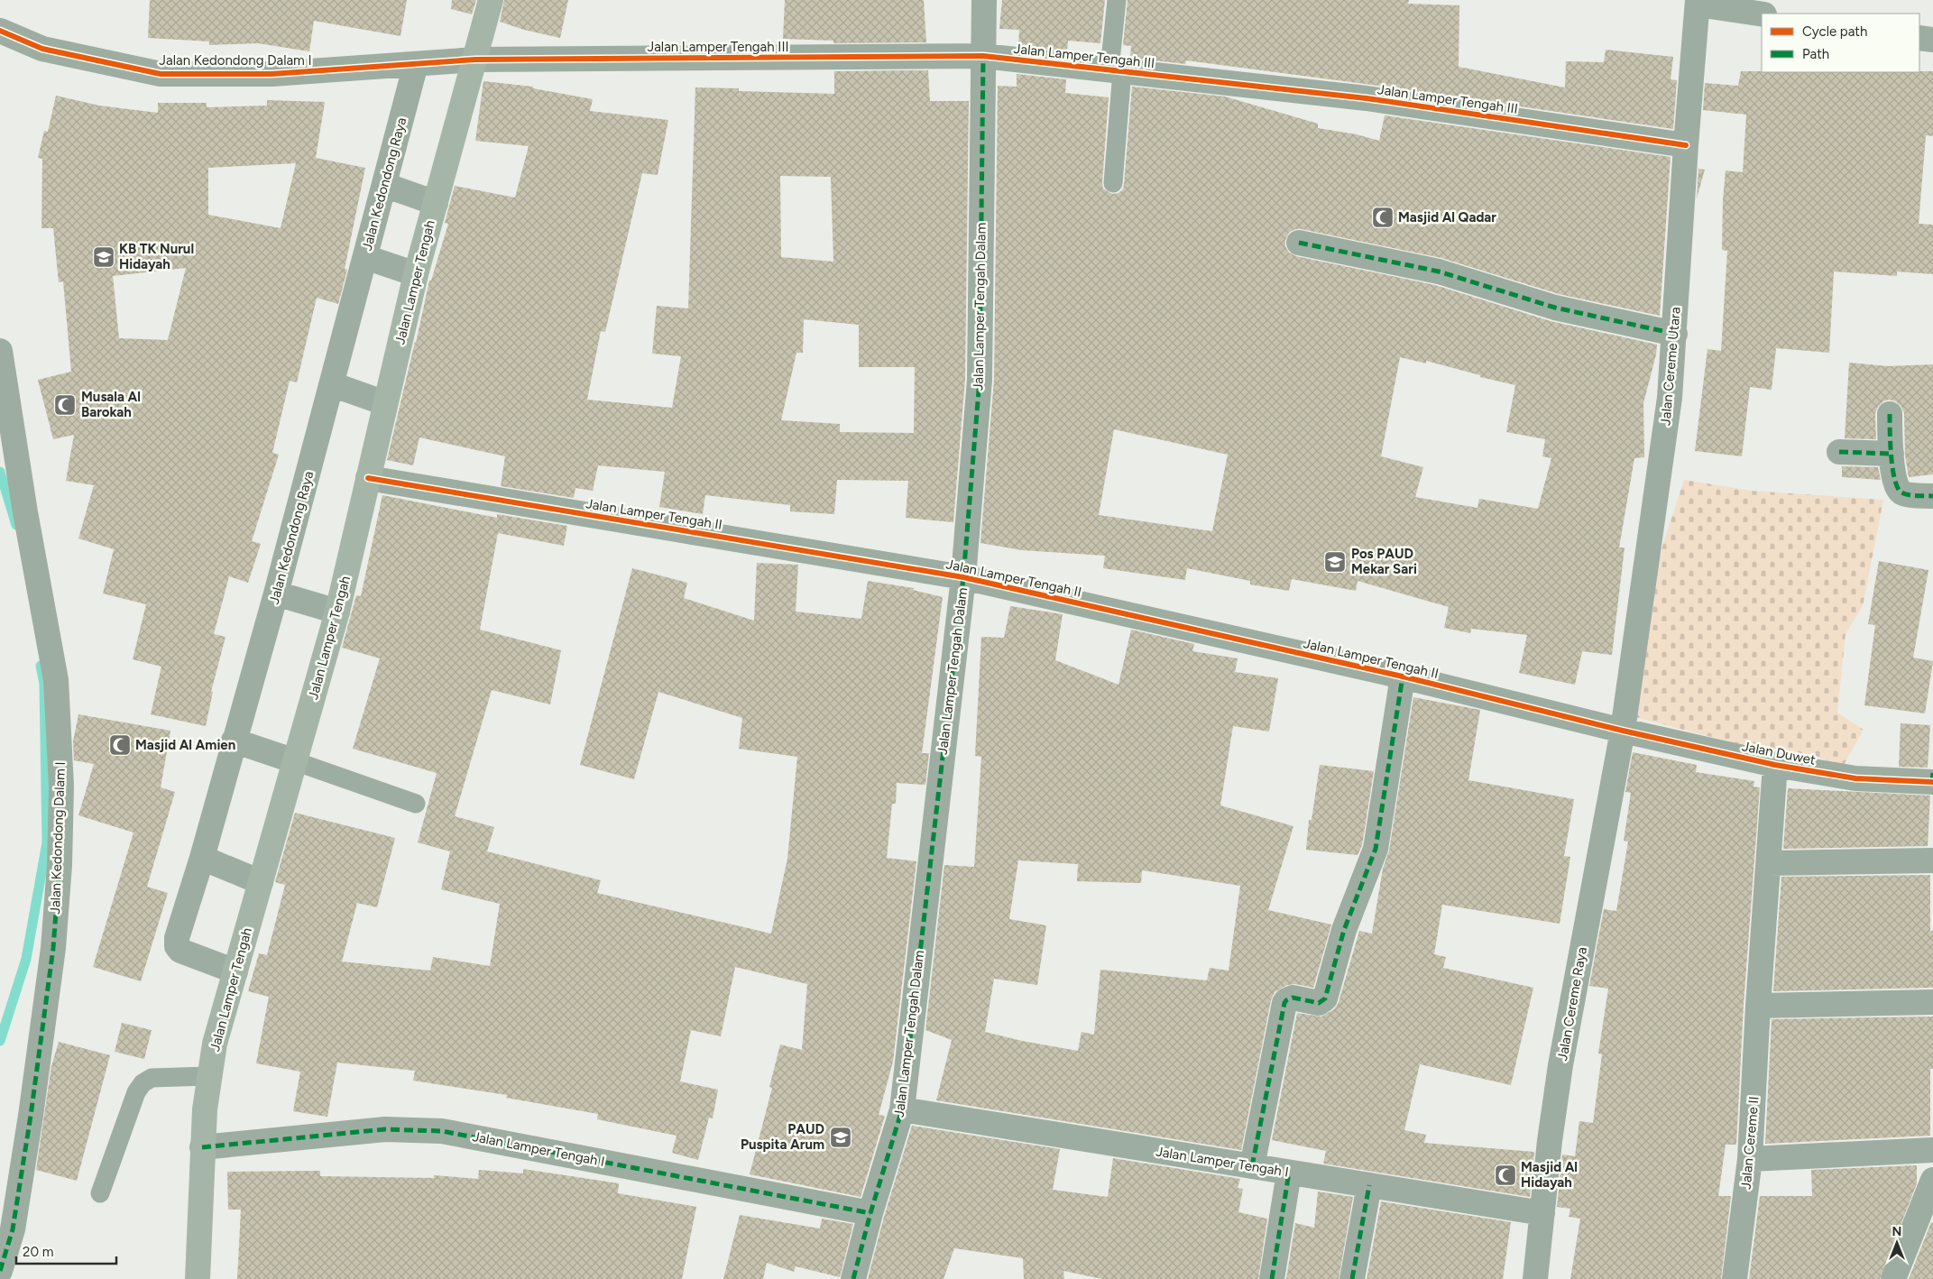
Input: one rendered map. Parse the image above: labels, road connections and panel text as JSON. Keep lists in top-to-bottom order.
{
  "streets": {
    "main road": ["Jalan Lamper Tengah"],
    "street": [
      "Jalan Lamper Tengah III",
      "Jalan Kedondong Dalam I",
      "Jalan Kedondong Raya",
      "Jalan Lamper Tengah Dalam",
      "Jalan Cereme Utara",
      "Jalan Lamper Tengah II",
      "Jalan Duwet",
      "Jalan Cereme Raya",
      "Jalan Cereme II",
      "Jalan Lamper Tengah I"
    ]
  },
  "crossings": [
    ["Jalan Lamper Tengah III", "Jalan Kedondong Dalam I"],
    ["Jalan Lamper Tengah III", "Jalan Lamper Tengah"],
    ["Jalan Lamper Tengah III", "Jalan Lamper Tengah Dalam"],
    ["Jalan Lamper Tengah III", "Jalan Cereme Utara"],
    ["Jalan Kedondong Dalam I", "Jalan Kedondong Raya"],
    ["Jalan Kedondong Dalam I", "Jalan Lamper Tengah"],
    ["Jalan Kedondong Raya", "Jalan Lamper Tengah"],
    ["Jalan Lamper Tengah", "Jalan Lamper Tengah II"],
    ["Jalan Lamper Tengah", "Jalan Lamper Tengah I"],
    ["Jalan Lamper Tengah Dalam", "Jalan Lamper Tengah II"],
    ["Jalan Lamper Tengah Dalam", "Jalan Lamper Tengah I"],
    ["Jalan Cereme Utara", "Jalan Lamper Tengah II"],
    ["Jalan Cereme Utara", "Jalan Duwet"],
    ["Jalan Cereme Utara", "Jalan Cereme Raya"],
    ["Jalan Lamper Tengah II", "Jalan Duwet"],
    ["Jalan Lamper Tengah II", "Jalan Cereme Raya"],
    ["Jalan Duwet", "Jalan Cereme Raya"],
    ["Jalan Duwet", "Jalan Cereme II"],
    ["Jalan Cereme Raya", "Jalan Lamper Tengah I"]
  ],
  "places": {
    "mosque": [
      "Masjid Al Qadar",
      "Musala Al Barokah",
      "Masjid Al Amien",
      "Masjid Al Hidayah"
    ],
    "school or university": ["KB TK Nurul Hidayah", "Pos PAUD Mekar Sari", "PAUD Puspita Arum"]
  },
  "legend": ["Cycle path", "Path"],
  "scale_bar": "20 m",
  "north": "top"
}
